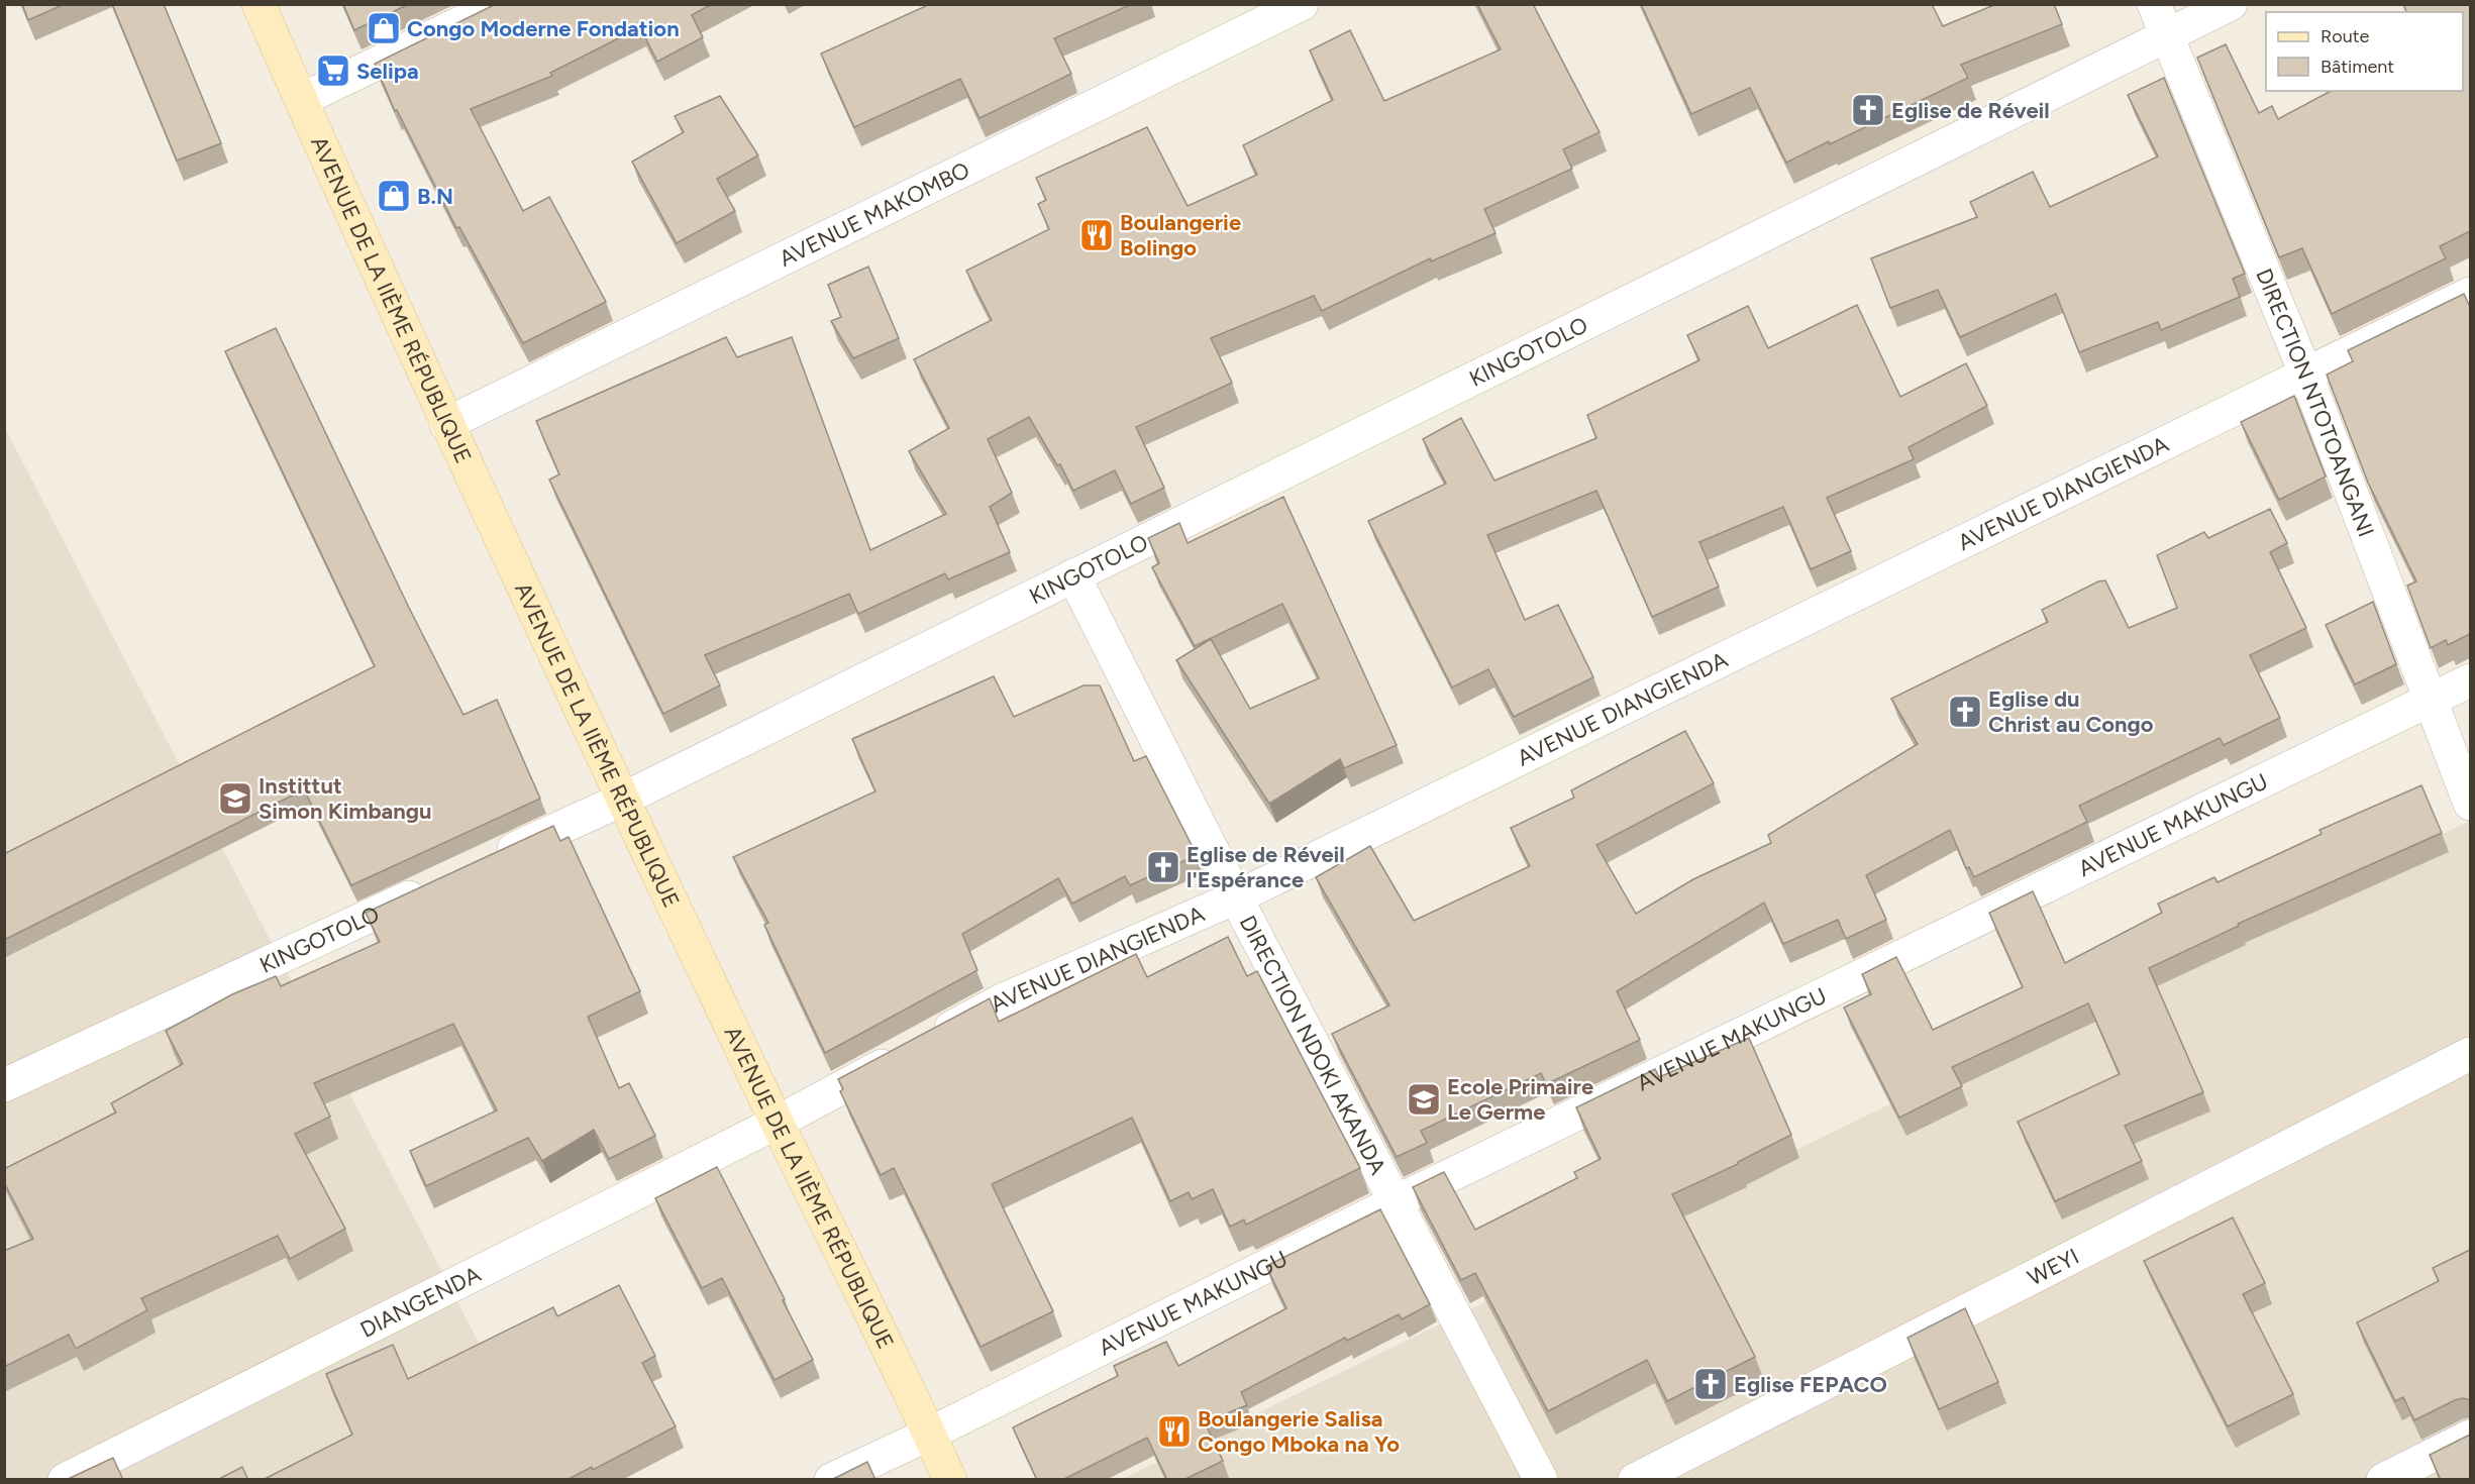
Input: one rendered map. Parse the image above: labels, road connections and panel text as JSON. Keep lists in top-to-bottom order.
{
  "streets": {
    "street": [
      "AVENUE MAKOMBO",
      "AVENUE DE LA IIÈME RÉPUBLIQUE",
      "KINGOTOLO",
      "DIRECTION NTOTOANGANI",
      "AVENUE DIANGIENDA",
      "AVENUE MAKUNGU",
      "DIRECTION NDOKI AKANDA",
      "WEYI",
      "DIANGENDA"
    ]
  },
  "crossings": [
    ["AVENUE MAKOMBO", "AVENUE DE LA IIÈME RÉPUBLIQUE"],
    ["AVENUE DE LA IIÈME RÉPUBLIQUE", "KINGOTOLO"],
    ["AVENUE DE LA IIÈME RÉPUBLIQUE", "AVENUE DIANGIENDA"],
    ["AVENUE DE LA IIÈME RÉPUBLIQUE", "AVENUE MAKUNGU"],
    ["AVENUE DE LA IIÈME RÉPUBLIQUE", "DIANGENDA"],
    ["KINGOTOLO", "DIRECTION NTOTOANGANI"],
    ["KINGOTOLO", "DIRECTION NDOKI AKANDA"],
    ["DIRECTION NTOTOANGANI", "AVENUE DIANGIENDA"],
    ["DIRECTION NTOTOANGANI", "AVENUE MAKUNGU"],
    ["AVENUE DIANGIENDA", "DIRECTION NDOKI AKANDA"],
    ["AVENUE DIANGIENDA", "DIANGENDA"],
    ["AVENUE MAKUNGU", "DIRECTION NDOKI AKANDA"]
  ],
  "places": {
    "shop": ["Congo Moderne Fondation", "B.N"],
    "supermarket": ["Selipa"],
    "church": [
      "Eglise de Réveil",
      "Eglise du Christ au Congo",
      "Eglise de Réveil l'Espérance",
      "Eglise FEPACO"
    ],
    "restaurant": ["Boulangerie Bolingo", "Boulangerie Salisa Congo Mboka na Yo"],
    "school or university": ["Instittut Simon Kimbangu", "Ecole Primaire Le Germe"]
  },
  "legend": ["Route", "Bâtiment"]
}
